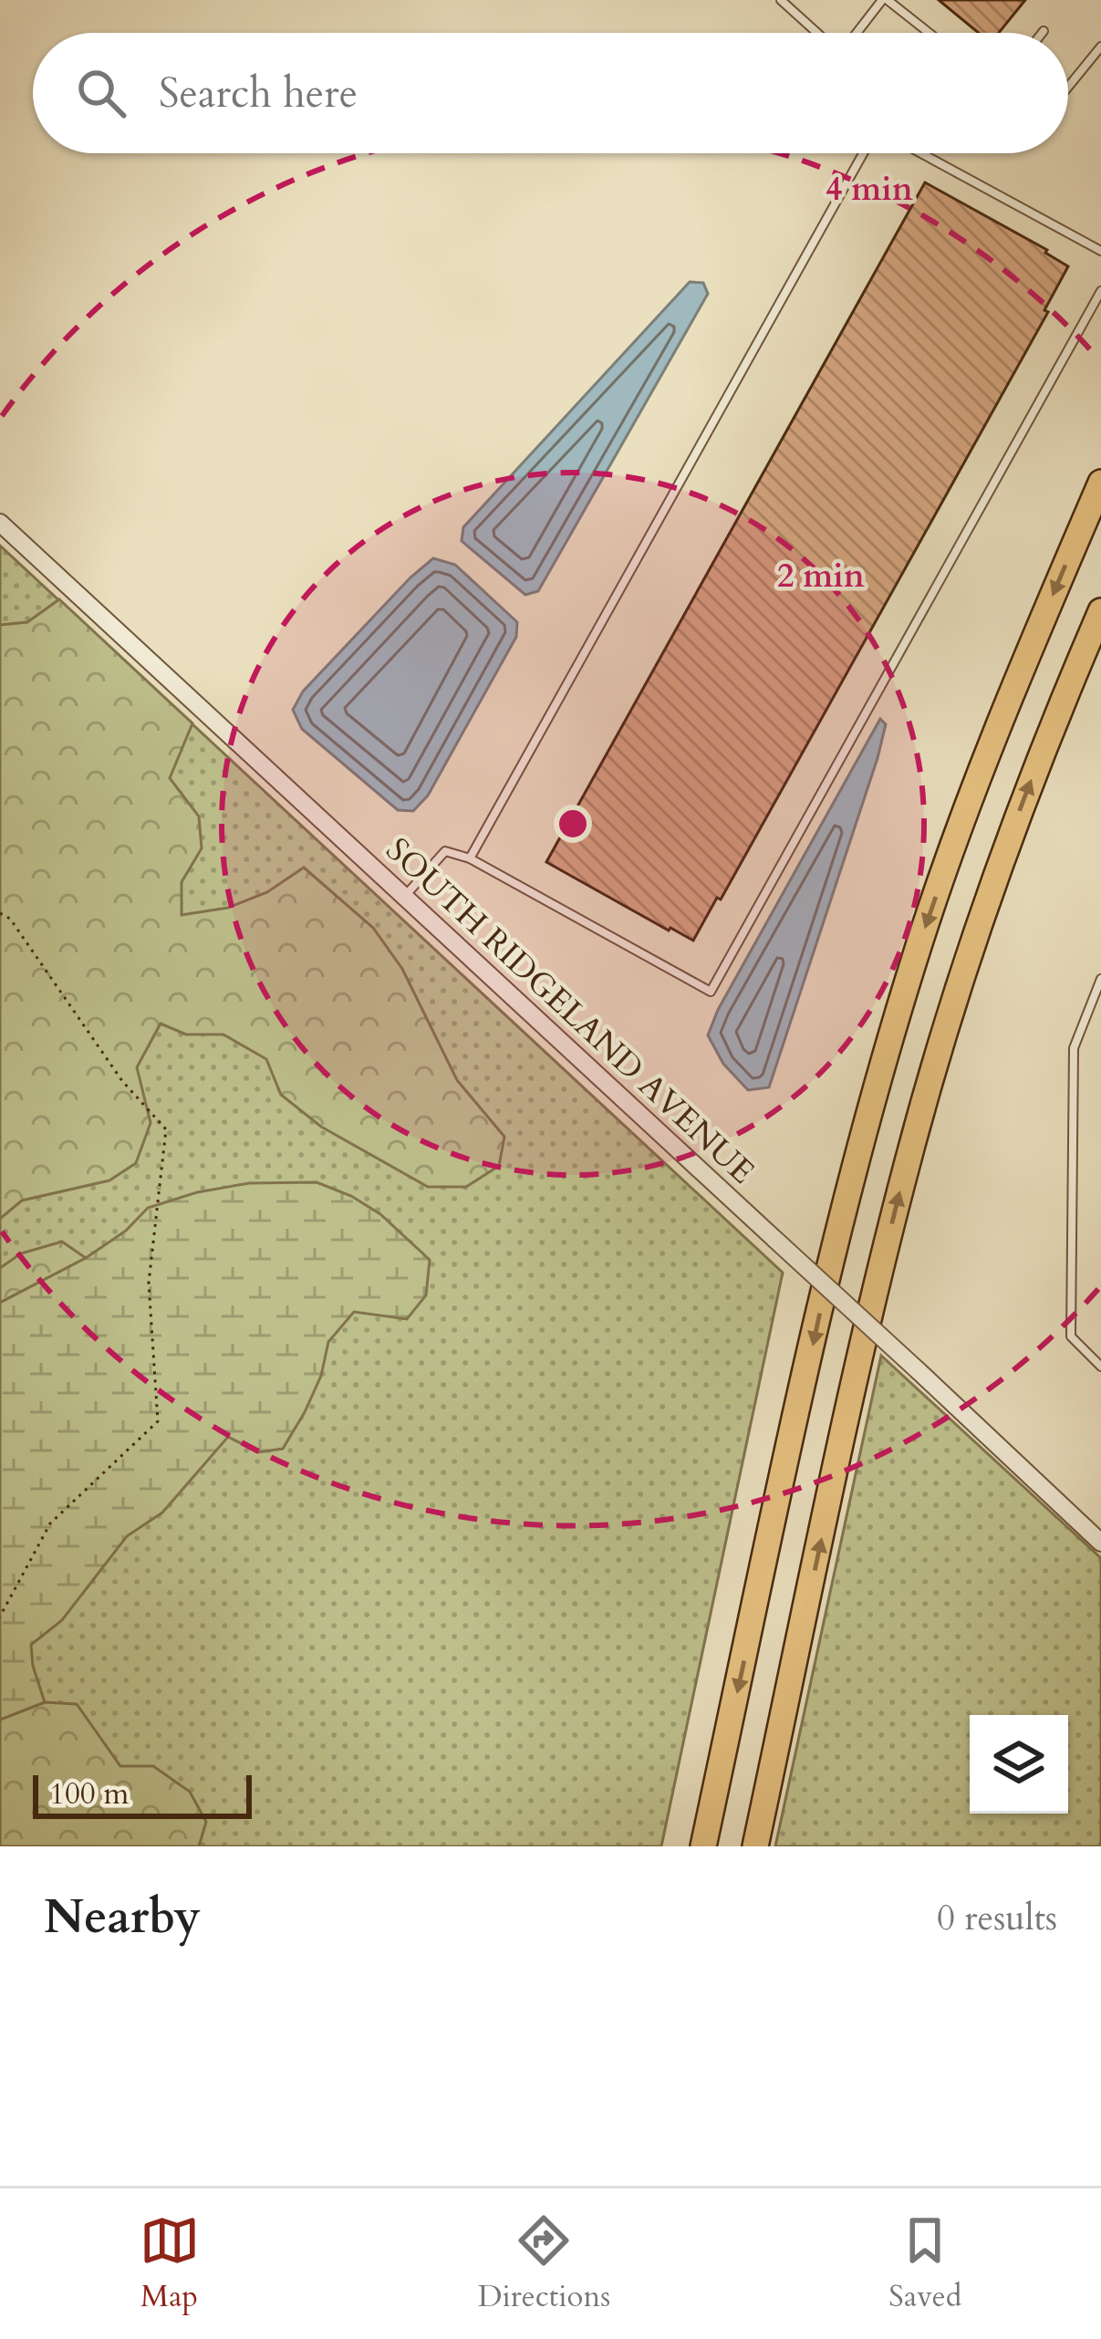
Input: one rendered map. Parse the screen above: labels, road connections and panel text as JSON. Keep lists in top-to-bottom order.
{
  "streets": {
    "street": ["SOUTH RIDGELAND AVENUE"]
  },
  "scale_bar": "100 m",
  "page": {
    "search": "Search here",
    "scale": "100 m",
    "heading": ["Nearby", "0 results"],
    "nav": ["Map", "Directions", "Saved"]
  },
  "rings": ["4 min", "2 min"]
}
